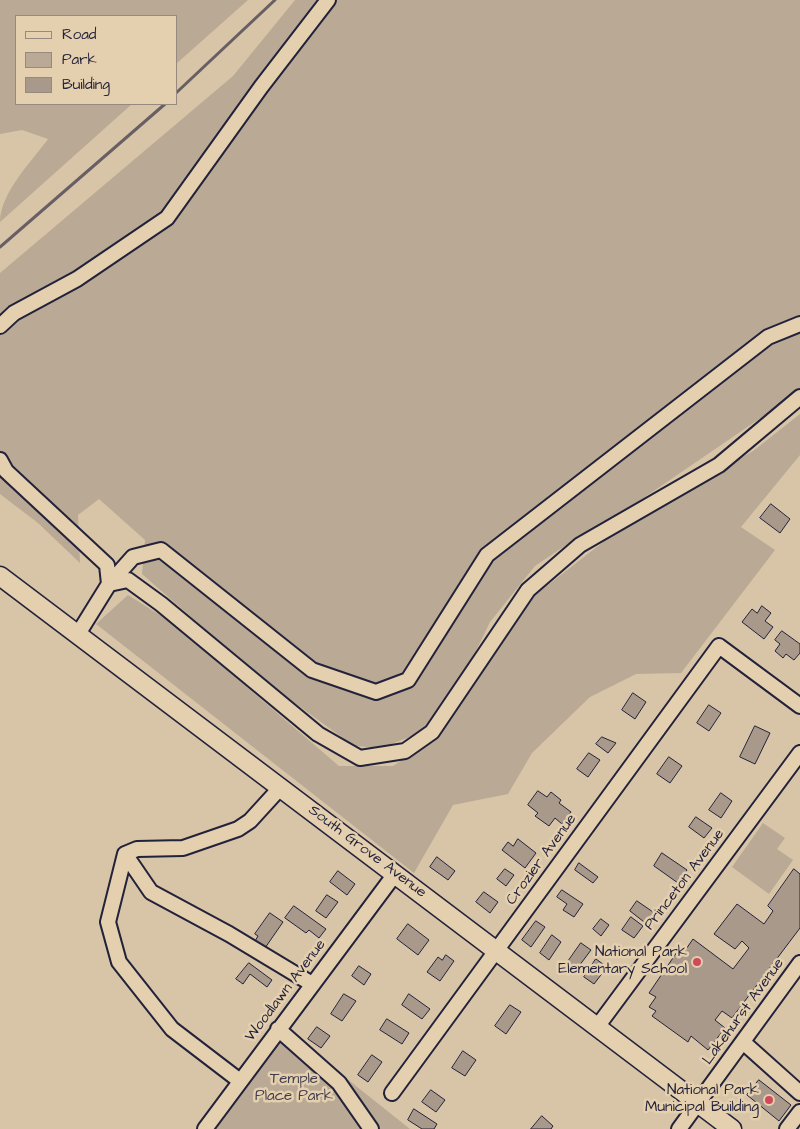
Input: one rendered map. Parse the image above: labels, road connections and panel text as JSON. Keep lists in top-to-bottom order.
{
  "streets": {
    "main road": ["South Grove Avenue"],
    "street": [
      "Crozier Avenue",
      "Princeton Avenue",
      "Woodlawn Avenue",
      "Lakehurst Avenue"
    ]
  },
  "crossings": [
    ["South Grove Avenue", "Crozier Avenue"],
    ["South Grove Avenue", "Princeton Avenue"],
    ["South Grove Avenue", "Woodlawn Avenue"],
    ["South Grove Avenue", "Lakehurst Avenue"]
  ],
  "parks": ["Temple Place Park"],
  "places": ["National Park Elementary School", "National Park Municipal Building"],
  "legend": ["Road", "Park", "Building"]
}
